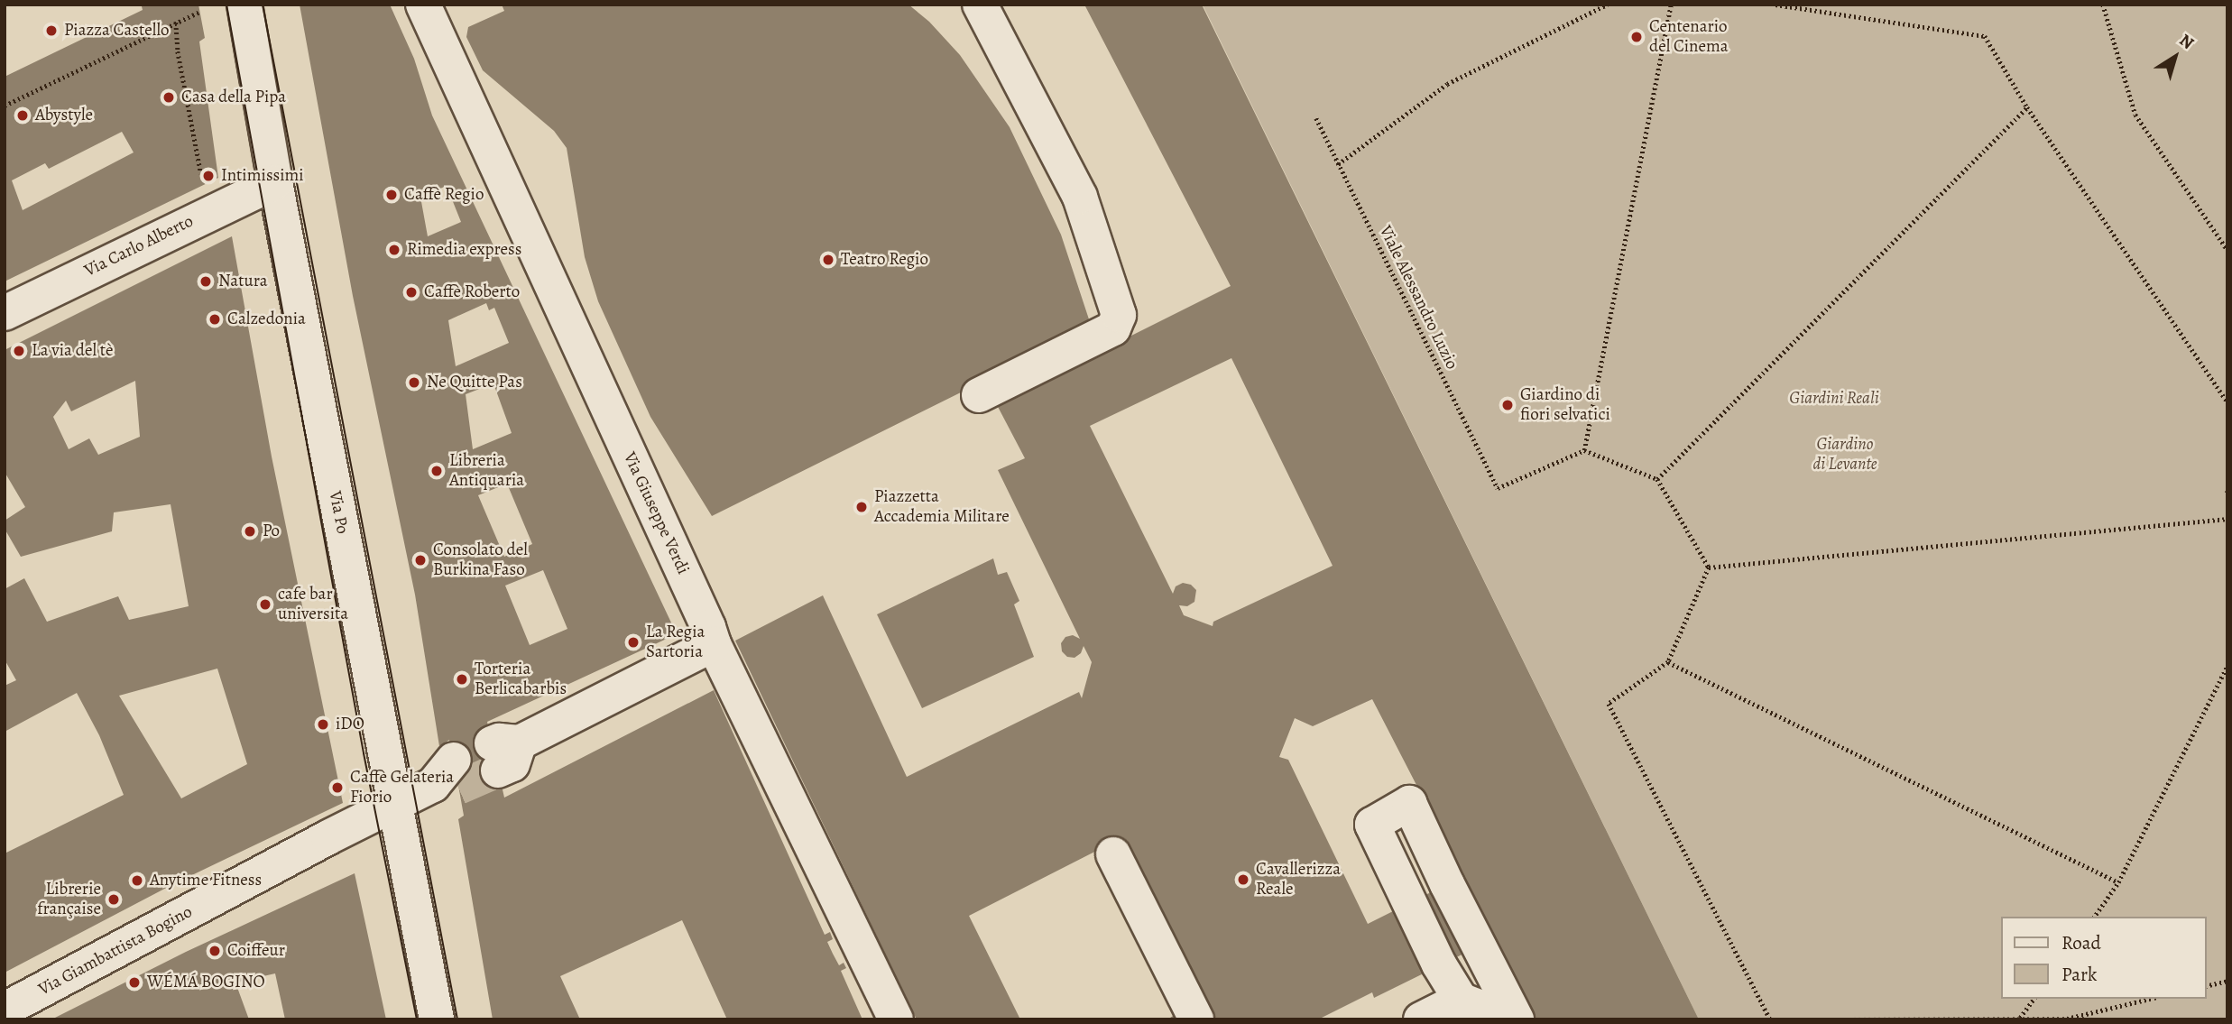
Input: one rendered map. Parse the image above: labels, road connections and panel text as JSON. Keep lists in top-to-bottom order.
{
  "streets": {
    "street": [
      "Via Carlo Alberto",
      "Via Po",
      "Via Giuseppe Verdi",
      "Via Giambattista Bogino"
    ],
    "path": ["Viale Alessandro Luzio"]
  },
  "crossings": [
    ["Via Carlo Alberto", "Via Po"],
    ["Via Po", "Via Giambattista Bogino"]
  ],
  "parks": ["Giardini Reali", "Giardino di Levante"],
  "places": [
    "Piazza Castello",
    "Centenario del Cinema",
    "Casa della Pipa",
    "Abystyle",
    "Intimissimi",
    "Caffè Regio",
    "Rimedia express",
    "Teatro Regio",
    "Natura",
    "Caffè Roberto",
    "Calzedonia",
    "La via del tè",
    "Ne Quitte Pas",
    "Giardino di fiori selvatici",
    "Libreria Antiquaria",
    "Piazzetta Accademia Militare",
    "Po",
    "Consolato del Burkina Faso",
    "cafe bar universita",
    "La Regia Sartoria",
    "Torteria Berlicabarbis",
    "iDO",
    "Caffè Gelateria Fiorio",
    "Cavallerizza Reale",
    "Anytime Fitness",
    "Librerie française",
    "Coiffeur",
    "WÉMÁ BOGINO"
  ],
  "legend": ["Road", "Park"],
  "north": "top right"
}
